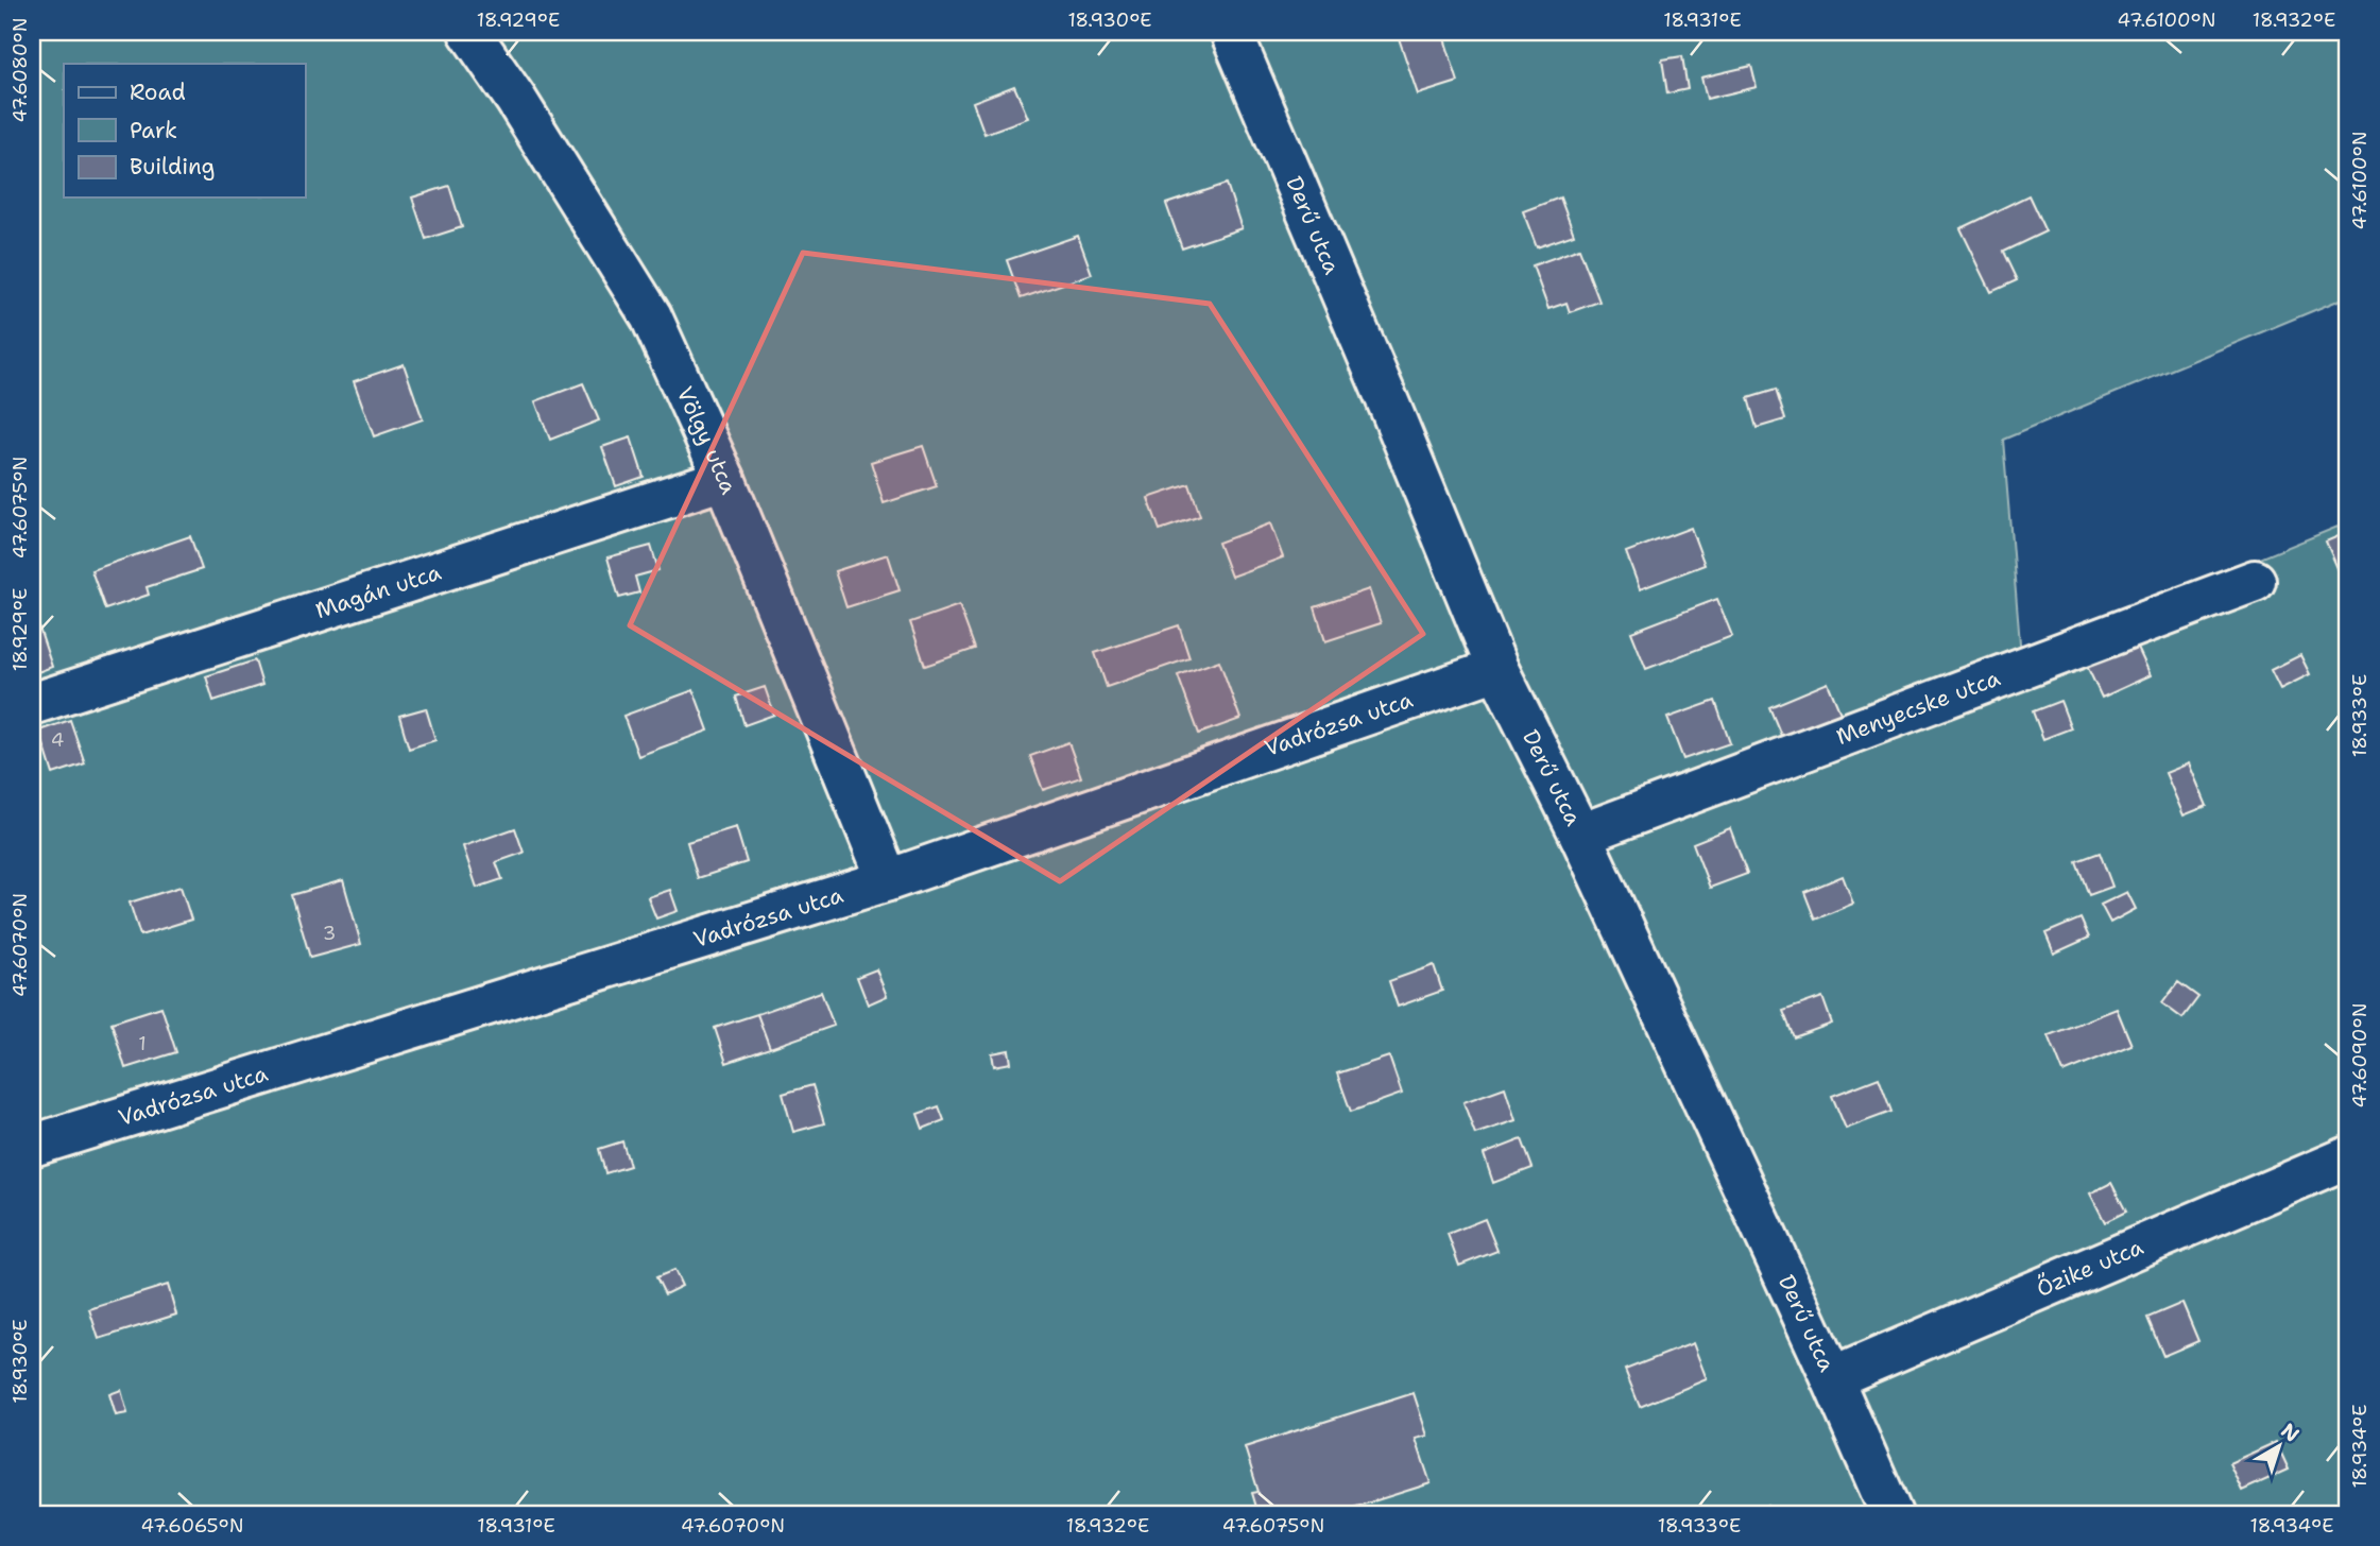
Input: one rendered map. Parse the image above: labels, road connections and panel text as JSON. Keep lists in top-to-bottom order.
{
  "streets": {
    "street": [
      "Derű utca",
      "Völgy utca",
      "Magán utca",
      "Menyecske utca",
      "Vadrózsa utca",
      "Őzike utca"
    ]
  },
  "crossings": [
    ["Derű utca", "Menyecske utca"],
    ["Derű utca", "Vadrózsa utca"],
    ["Derű utca", "Őzike utca"],
    ["Völgy utca", "Magán utca"],
    ["Völgy utca", "Vadrózsa utca"]
  ],
  "house_numbers": ["4", "3", "1"],
  "legend": ["Road", "Park", "Building"],
  "north": "top right",
  "coordinates": [
    "18.929°E",
    "18.930°E",
    "18.931°E",
    "47.6100°N",
    "18.932°E",
    "47.6080°N",
    "47.6075°N",
    "18.933°E",
    "47.6070°N",
    "47.6090°N",
    "18.934°E",
    "47.6065°N"
  ]
}
